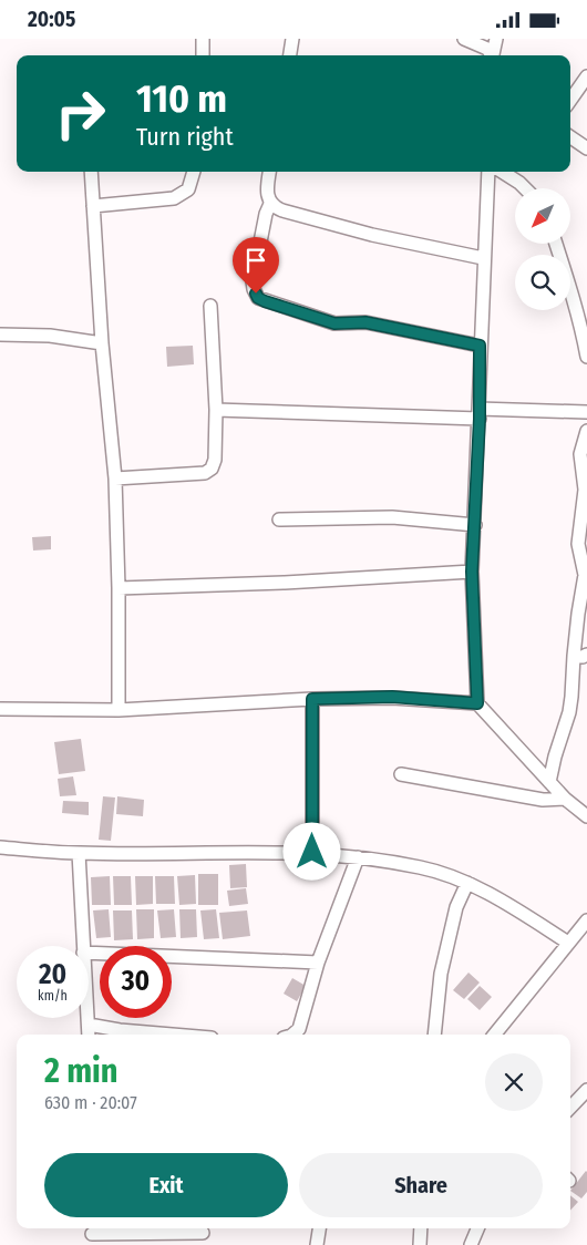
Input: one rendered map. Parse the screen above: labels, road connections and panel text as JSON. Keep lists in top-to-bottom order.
{
  "north": "bottom left",
  "page": {
    "status": "20:05",
    "turn": ["110 m", "Turn right"],
    "speed": "20 km/h",
    "limit": "30",
    "heading": ["2 min", "630 m · 20:07"],
    "buttons": ["Exit", "Share"]
  }
}
